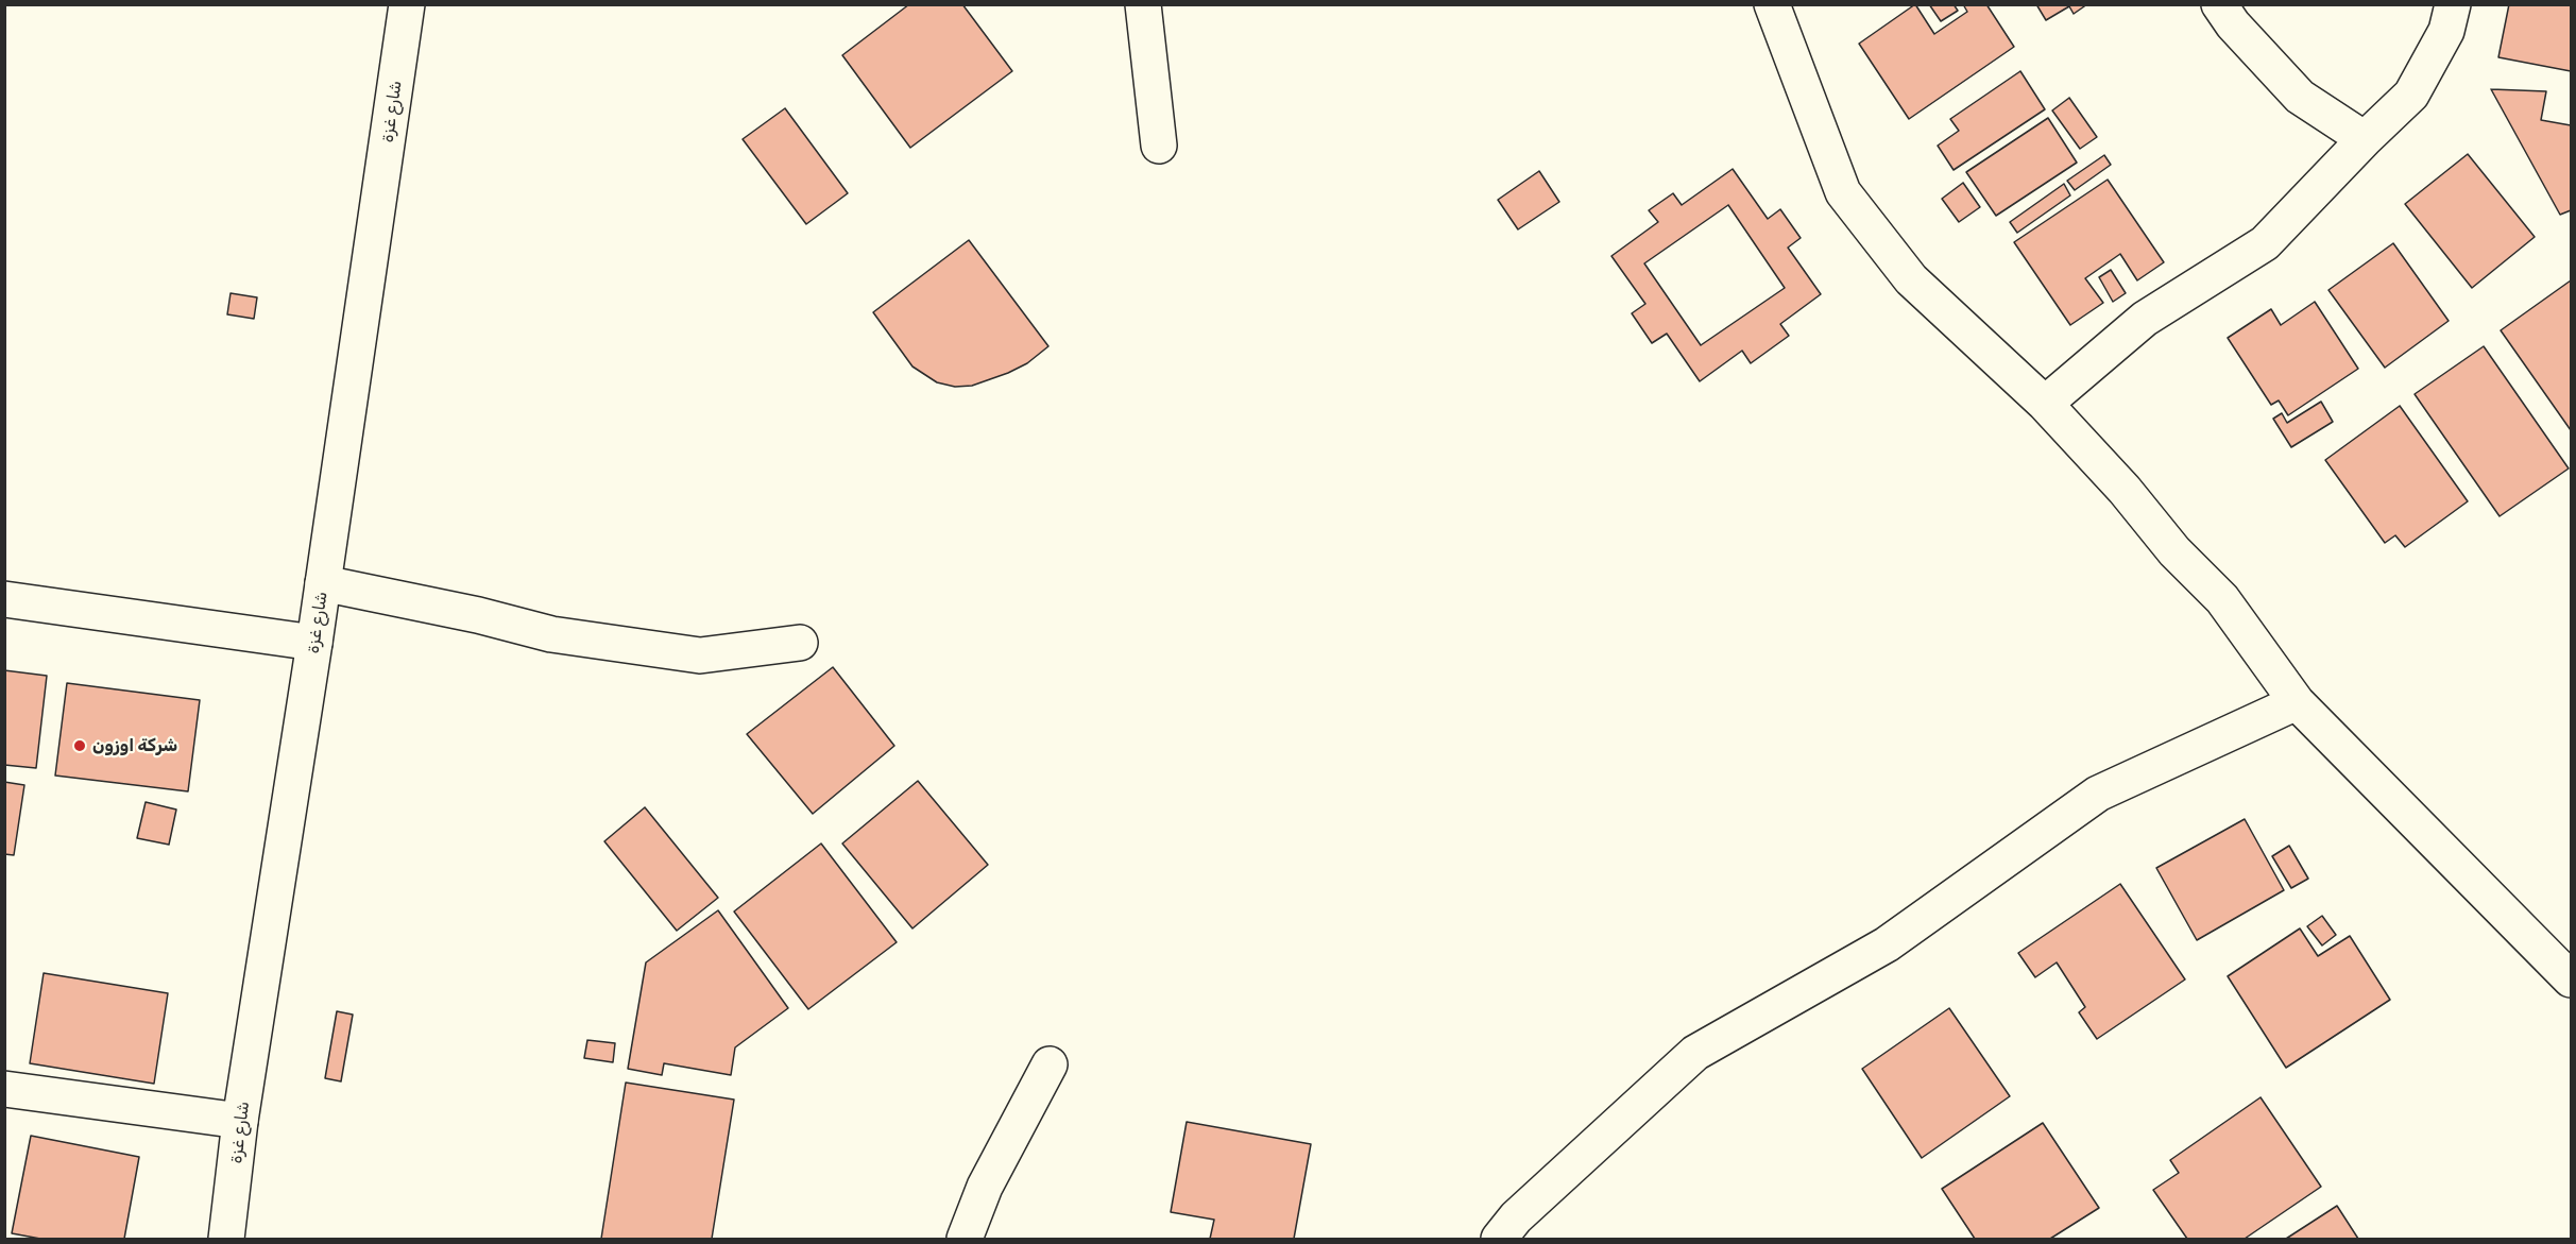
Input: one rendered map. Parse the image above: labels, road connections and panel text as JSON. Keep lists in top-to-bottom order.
{
  "streets": {
    "street": ["شارع غزة"]
  },
  "places": ["شركة اوزون"]
}
